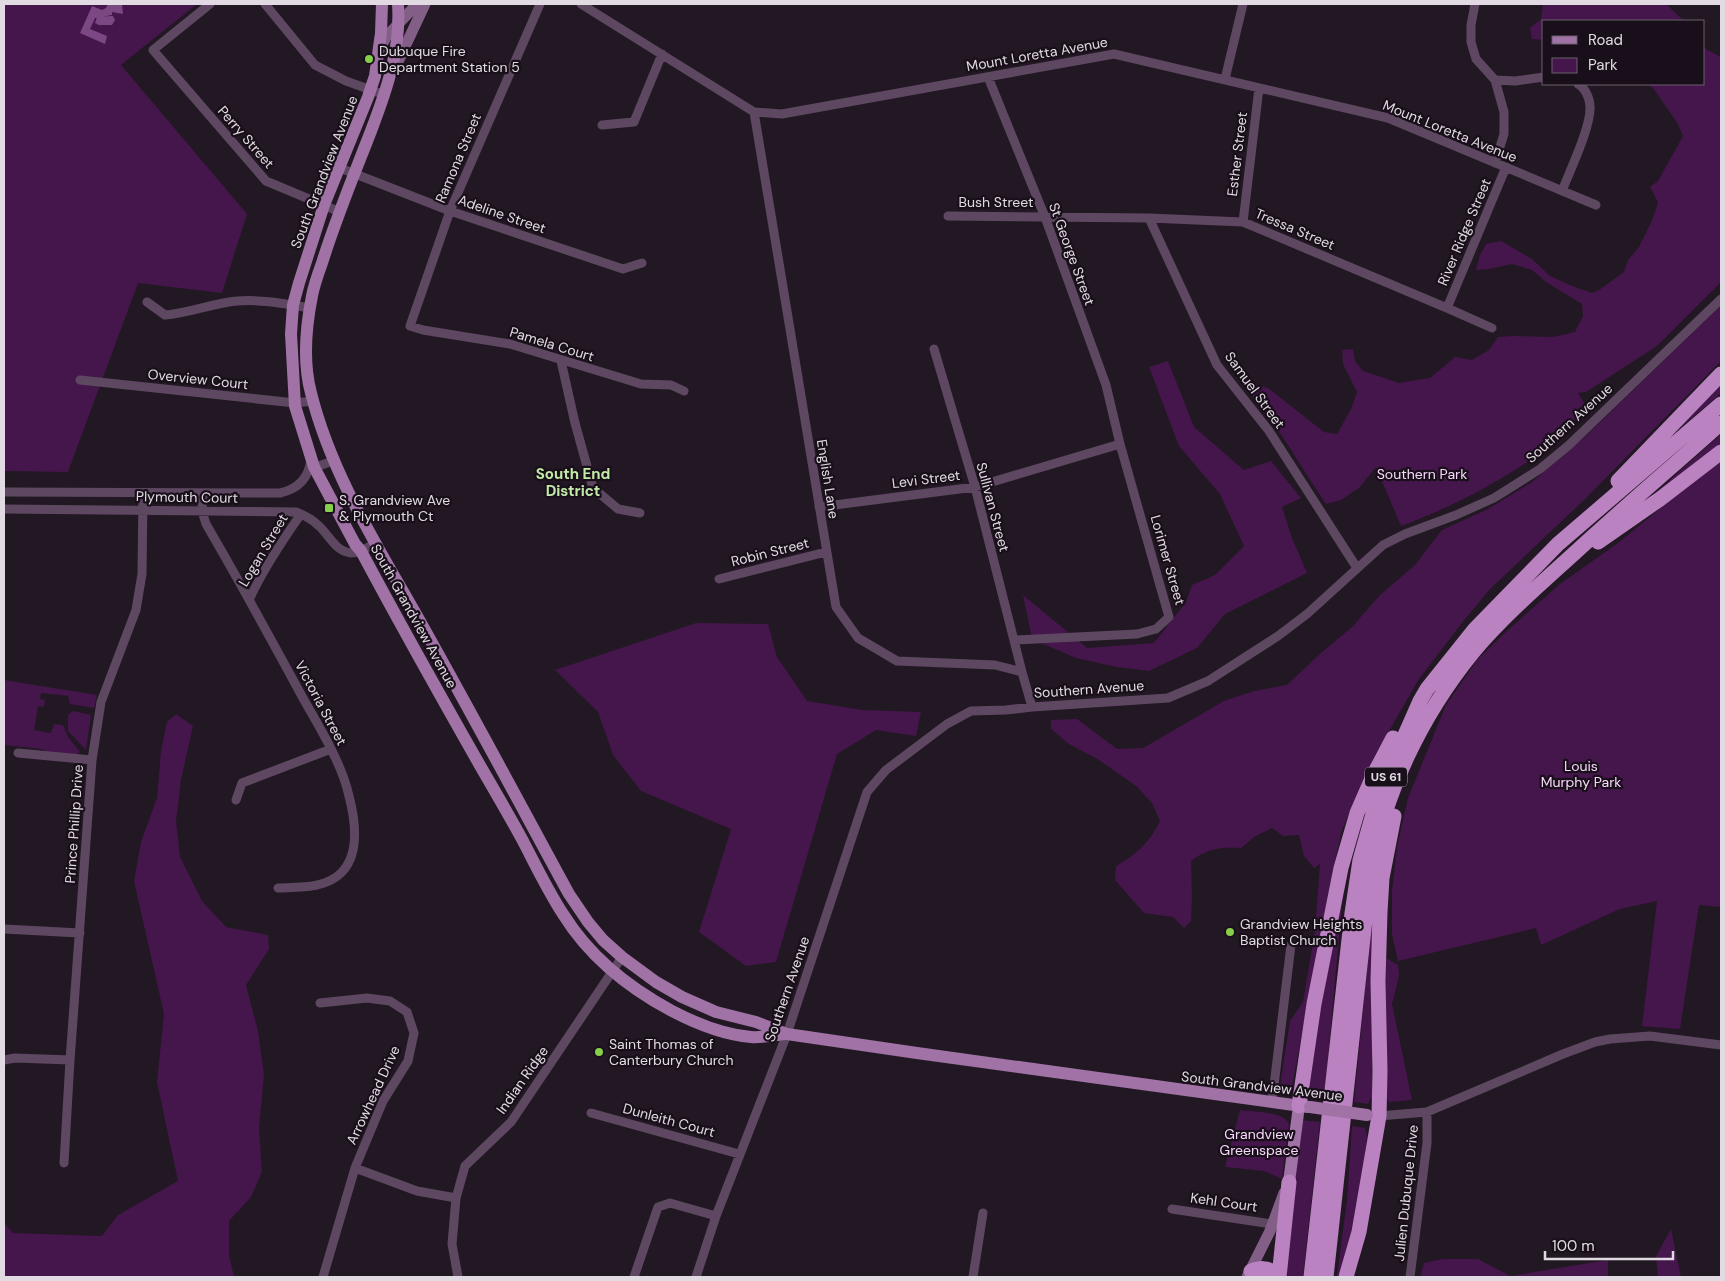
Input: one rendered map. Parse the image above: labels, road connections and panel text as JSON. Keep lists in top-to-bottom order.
{
  "streets": {
    "highway": ["US 61"],
    "main road": ["South Grandview Avenue"],
    "street": [
      "Mount Loretta Avenue",
      "Perry Street",
      "Esther Street",
      "Ramona Street",
      "Bush Street",
      "Adeline Street",
      "Tressa Street",
      "River Ridge Street",
      "St George Street",
      "Pamela Court",
      "Overview Court",
      "Samuel Street",
      "Southern Avenue",
      "English Lane",
      "Levi Street",
      "Plymouth Court",
      "Sullivan Street",
      "Logan Street",
      "Robin Street",
      "Lorimer Street",
      "Victoria Street",
      "Prince Phillip Drive",
      "Indian Ridge",
      "Arrowhead Drive",
      "Dunleith Court",
      "Julien Dubuque Drive",
      "Kehl Court"
    ]
  },
  "crossings": [
    ["Mount Loretta Avenue", "Esther Street"],
    ["Mount Loretta Avenue", "River Ridge Street"],
    ["Mount Loretta Avenue", "St George Street"],
    ["Mount Loretta Avenue", "English Lane"],
    ["Perry Street", "South Grandview Avenue"],
    ["Esther Street", "Tressa Street"],
    ["Ramona Street", "Adeline Street"],
    ["Ramona Street", "Pamela Court"],
    ["South Grandview Avenue", "Adeline Street"],
    ["South Grandview Avenue", "Overview Court"],
    ["South Grandview Avenue", "Southern Avenue"],
    ["South Grandview Avenue", "Plymouth Court"],
    ["South Grandview Avenue", "Indian Ridge"],
    ["South Grandview Avenue", "Julien Dubuque Drive"],
    ["Bush Street", "Tressa Street"],
    ["Bush Street", "St George Street"],
    ["Tressa Street", "River Ridge Street"],
    ["Tressa Street", "St George Street"],
    ["Tressa Street", "Samuel Street"],
    ["St George Street", "Levi Street"],
    ["St George Street", "Lorimer Street"],
    ["Samuel Street", "Southern Avenue"],
    ["Southern Avenue", "Dunleith Court"],
    ["English Lane", "Levi Street"],
    ["English Lane", "Sullivan Street"],
    ["English Lane", "Robin Street"],
    ["Levi Street", "Sullivan Street"],
    ["Levi Street", "Lorimer Street"],
    ["Plymouth Court", "Logan Street"],
    ["Plymouth Court", "Victoria Street"],
    ["Plymouth Court", "Prince Phillip Drive"],
    ["Sullivan Street", "Lorimer Street"],
    ["Logan Street", "Victoria Street"]
  ],
  "districts": ["South End District"],
  "parks": ["Southern Park", "Louis Murphy Park", "Grandview Greenspace"],
  "places": {
    "other": ["Dubuque Fire Department Station 5", "Grandview Heights Baptist Church", "Saint Thomas of Canterbury Church"],
    "transit": ["S. Grandview Ave & Plymouth Ct"]
  },
  "legend": ["Road", "Park"],
  "scale_bar": "100 m"
}
